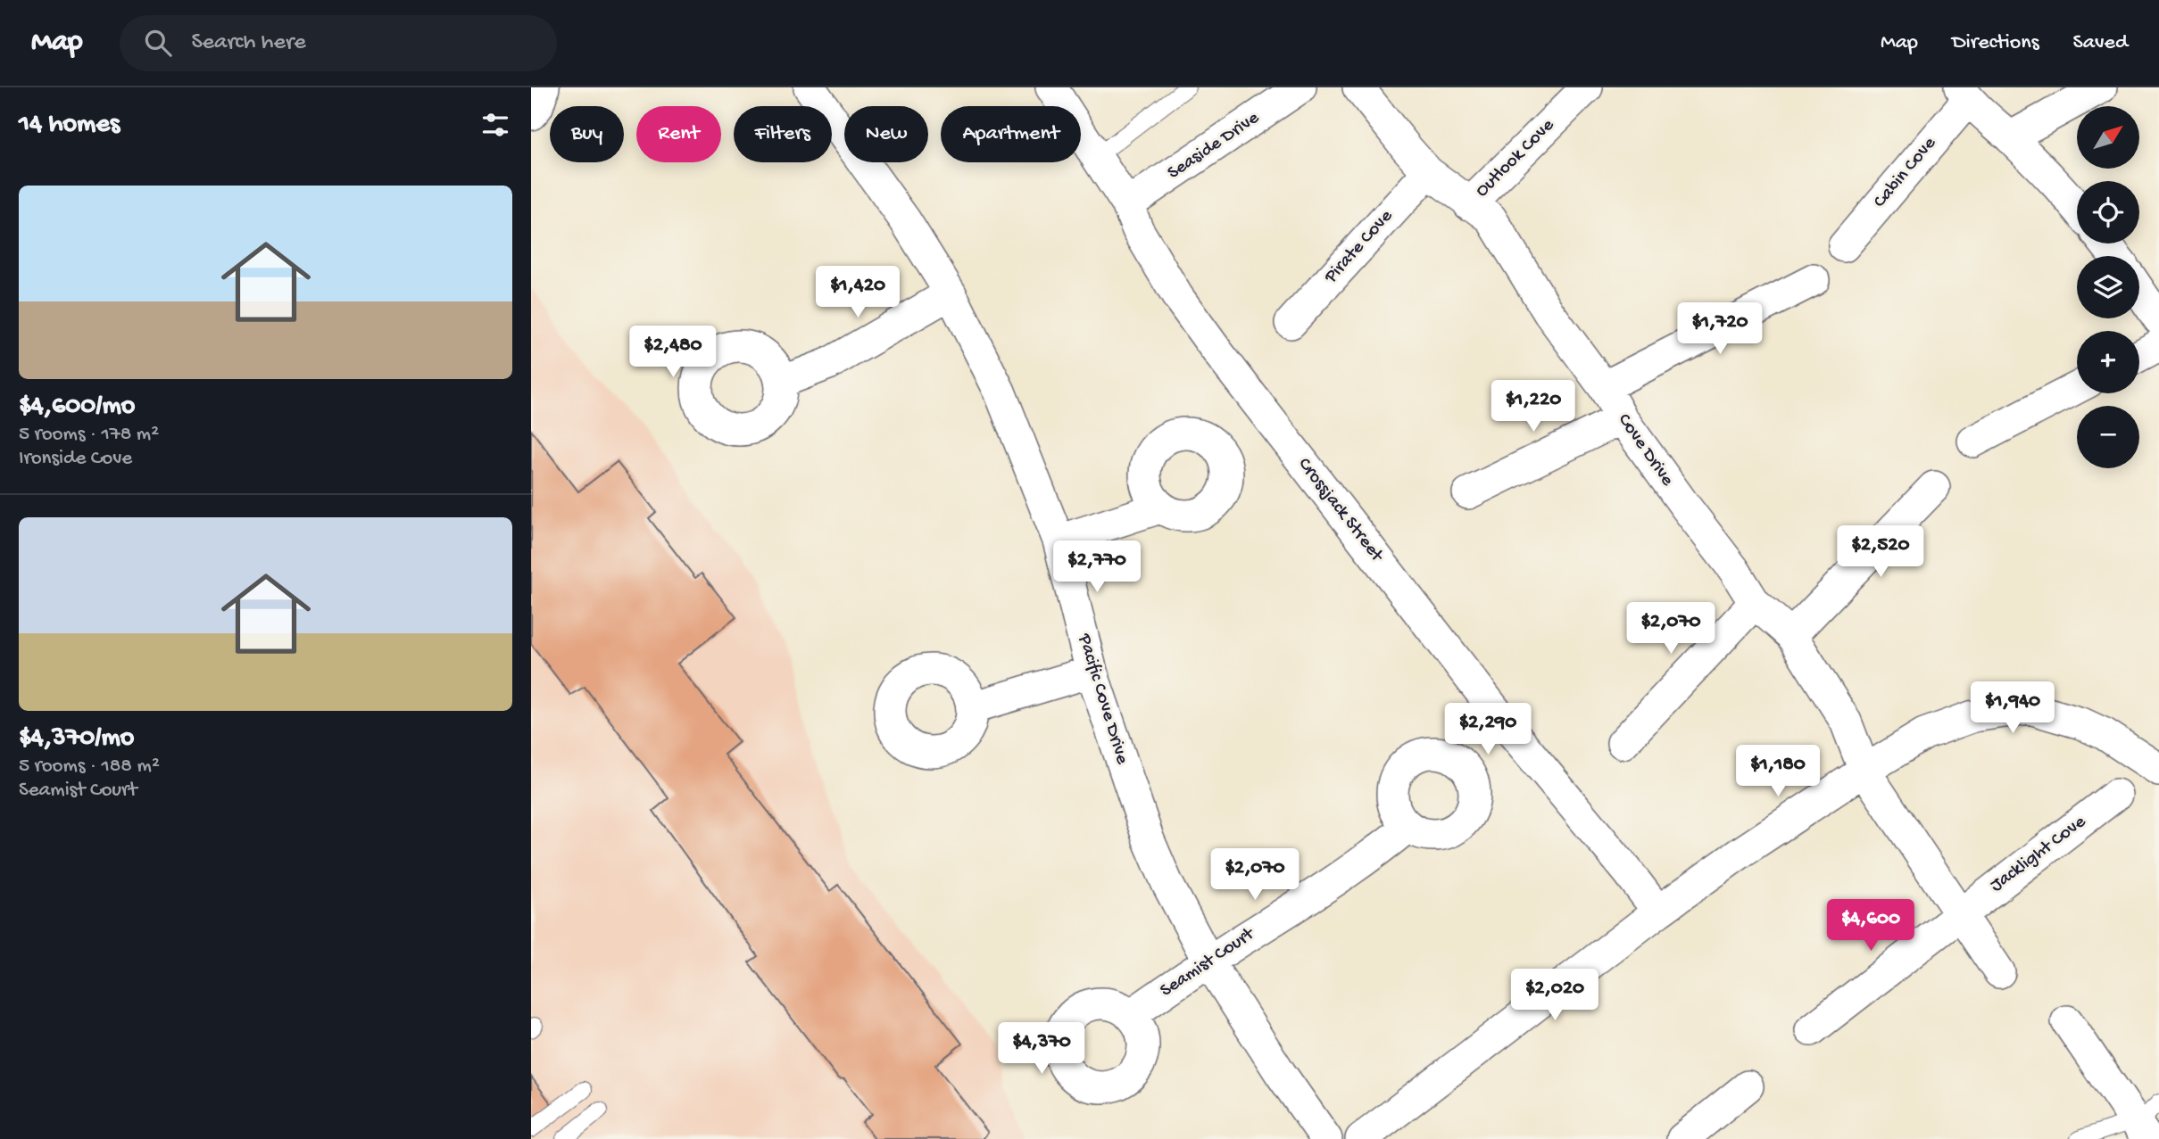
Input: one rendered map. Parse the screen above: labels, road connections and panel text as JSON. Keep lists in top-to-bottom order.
{
  "streets": {
    "street": [
      "Seaside Drive",
      "Outlook Cove",
      "Cabin Cove",
      "Pirate Cove",
      "Cove Drive",
      "Crossjack Street",
      "Pacific Cove Drive",
      "Jacklight Cove",
      "Seamist Court"
    ]
  },
  "crossings": [
    ["Seaside Drive", "Crossjack Street"],
    ["Outlook Cove", "Cove Drive"],
    ["Pirate Cove", "Cove Drive"],
    ["Cove Drive", "Jacklight Cove"],
    ["Pacific Cove Drive", "Seamist Court"]
  ],
  "north": "top right",
  "page": {
    "header": "Map",
    "search": "Search here",
    "nav": ["Map", "Directions", "Saved"],
    "heading": "14 homes",
    "map_buttons": ["+", "−"],
    "chip": [
      "Buy",
      "Rent",
      "Filters",
      "New",
      "Apartment"
    ],
    "list": [
      {
        "name": "$4,600/mo",
        "note": "5 rooms · 178 m² · Ironside Cove"
      },
      {
        "name": "$4,370/mo",
        "note": "5 rooms · 188 m² · Seamist Court"
      }
    ],
    "price": [
      "$1,420",
      "$1,720",
      "$2,480",
      "$1,220",
      "$2,520",
      "$2,770",
      "$2,070",
      "$1,940",
      "$2,290",
      "$1,180",
      "$2,070",
      "$4,600",
      "$2,020",
      "$4,370"
    ]
  }
}
